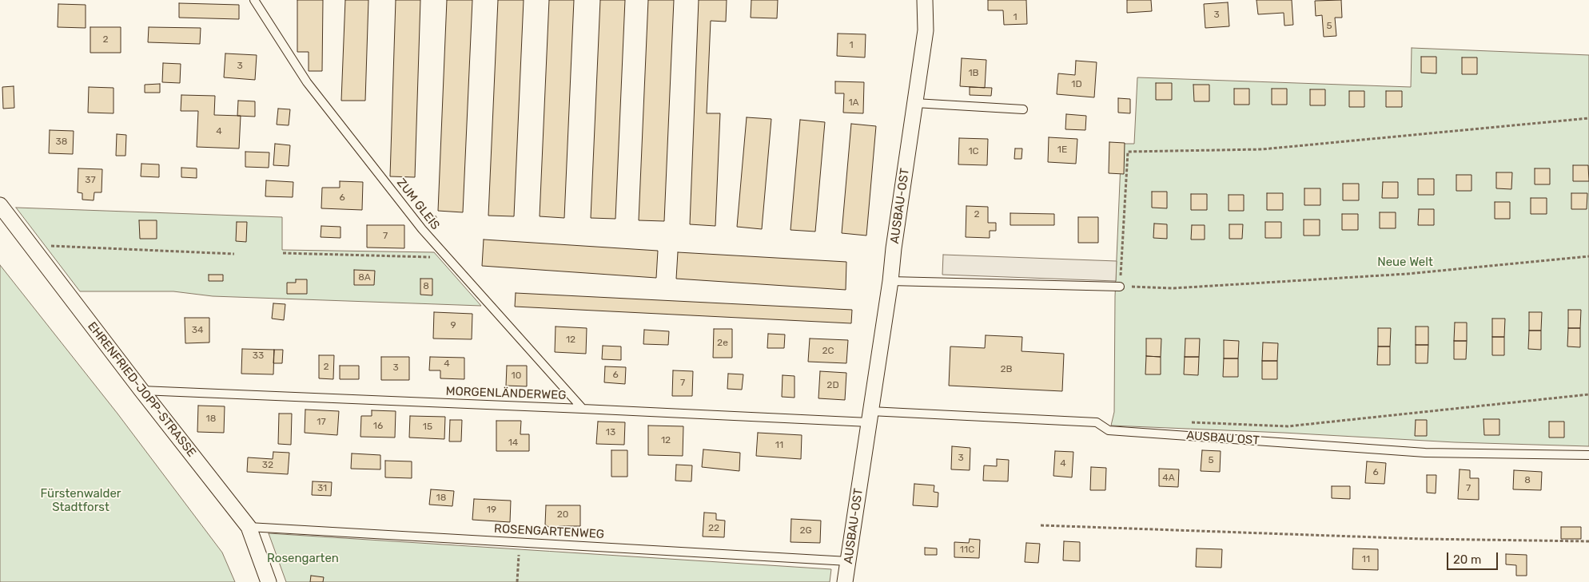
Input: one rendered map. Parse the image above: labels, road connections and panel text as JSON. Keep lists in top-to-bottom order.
{
  "streets": {
    "street": ["AUSBAU-OST", "EHRENFRIED-JOPP-STRASSE"],
    "lane": [
      "ZUM GLEIS",
      "MORGENLÄNDERWEG",
      "AUSBAU OST",
      "ROSENGARTENWEG"
    ]
  },
  "crossings": [
    ["ZUM GLEIS", "MORGENLÄNDERWEG"],
    ["AUSBAU-OST", "MORGENLÄNDERWEG"],
    ["AUSBAU-OST", "AUSBAU OST"],
    ["AUSBAU-OST", "ROSENGARTENWEG"],
    ["EHRENFRIED-JOPP-STRASSE", "MORGENLÄNDERWEG"],
    ["EHRENFRIED-JOPP-STRASSE", "ROSENGARTENWEG"],
    ["MORGENLÄNDERWEG", "AUSBAU OST"]
  ],
  "parks": ["Neue Welt", "Fürstenwalder Stadtforst", "Rosengarten"],
  "house_numbers": [
    "3",
    "1",
    "5",
    "2",
    "1",
    "3",
    "1B",
    "1D",
    "1A",
    "4",
    "38",
    "1E",
    "1C",
    "37",
    "6",
    "2",
    "7",
    "8A",
    "8",
    "9",
    "34",
    "12",
    "2e",
    "2C",
    "33",
    "4",
    "2",
    "3",
    "2B",
    "6",
    "10",
    "7",
    "2D",
    "18",
    "17",
    "16",
    "15",
    "13",
    "12",
    "14",
    "11",
    "3",
    "5",
    "4",
    "32",
    "6",
    "4A",
    "8",
    "31",
    "7",
    "18",
    "19",
    "20",
    "22",
    "2G",
    "11C",
    "11"
  ],
  "scale_bar": "20 m"
}
